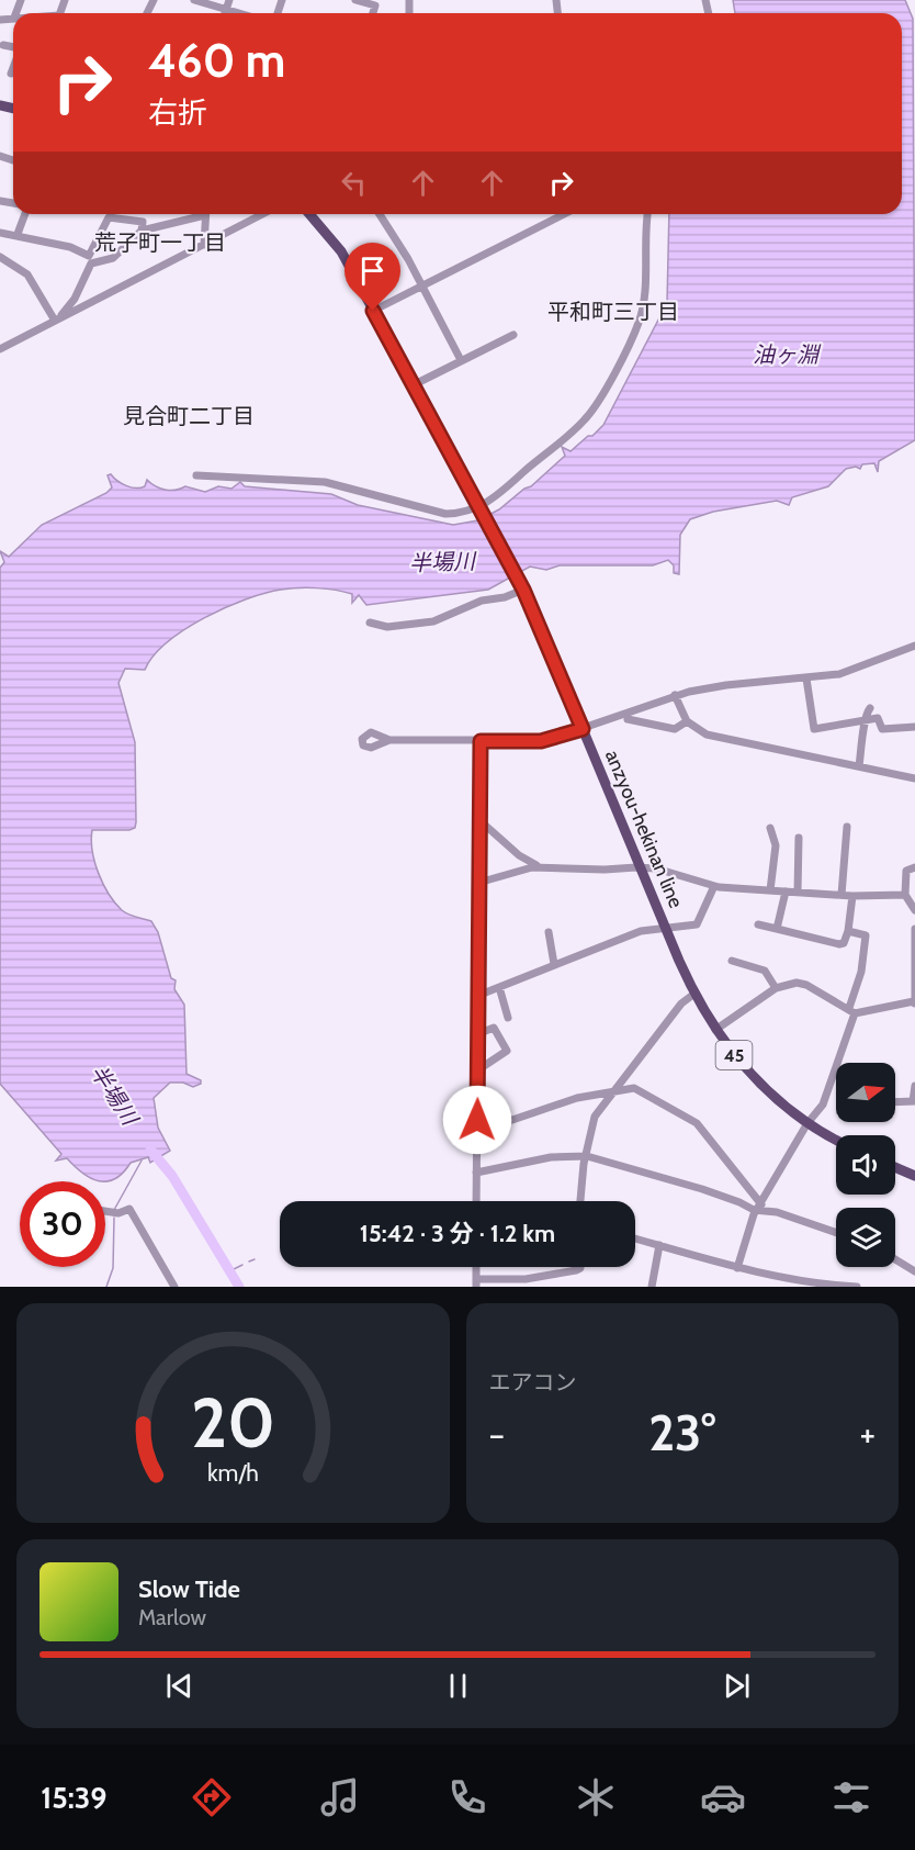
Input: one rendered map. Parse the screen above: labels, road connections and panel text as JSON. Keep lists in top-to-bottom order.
{
  "streets": {
    "main road": ["anzyou-hekinan line", "45"]
  },
  "districts": ["荒子町一丁目", "平和町三丁目", "見合町二丁目"],
  "water": ["油ヶ淵", "半場川"],
  "north": "right",
  "page": {
    "turn": ["460 m", "右折"],
    "limit": "30",
    "trip": "15:42 · 3 分 · 1.2 km",
    "tile": "エアコン",
    "heat": ["−", "23°", "+"],
    "song": ["Slow Tide", "Marlow"],
    "tabs": "15:39",
    "gauge": ["20", "km/h"]
  }
}
